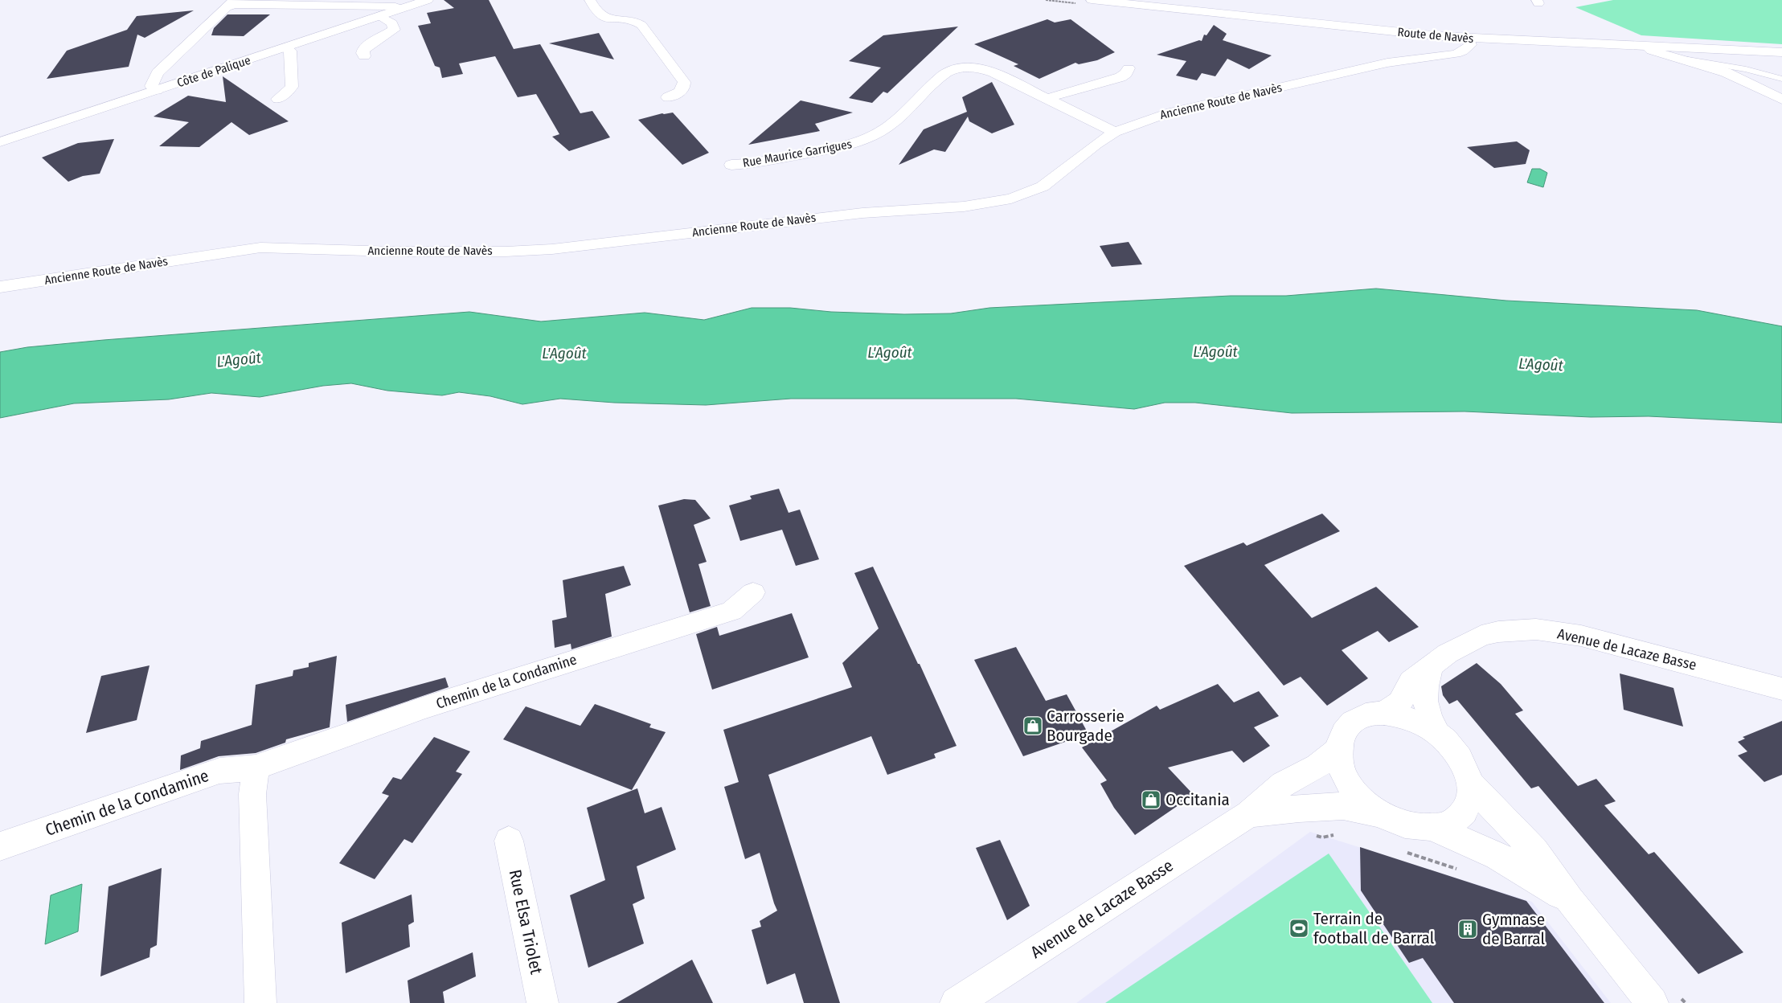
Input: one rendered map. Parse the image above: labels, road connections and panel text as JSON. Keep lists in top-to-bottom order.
{
  "streets": {
    "street": [
      "Route de Navès",
      "Côte de Palique",
      "Ancienne Route de Navès",
      "Rue Maurice Garrigues",
      "Avenue de Lacaze Basse",
      "Chemin de la Condamine",
      "Rue Elsa Triolet"
    ]
  },
  "crossings": [
    ["Route de Navès", "Ancienne Route de Navès"],
    ["Ancienne Route de Navès", "Rue Maurice Garrigues"]
  ],
  "water": ["L'Agoût"],
  "places": {
    "shop": ["Carrosserie Bourgade", "Occitania"],
    "sports": ["Terrain de football de Barral"],
    "building": ["Gymnase de Barral"]
  }
}
